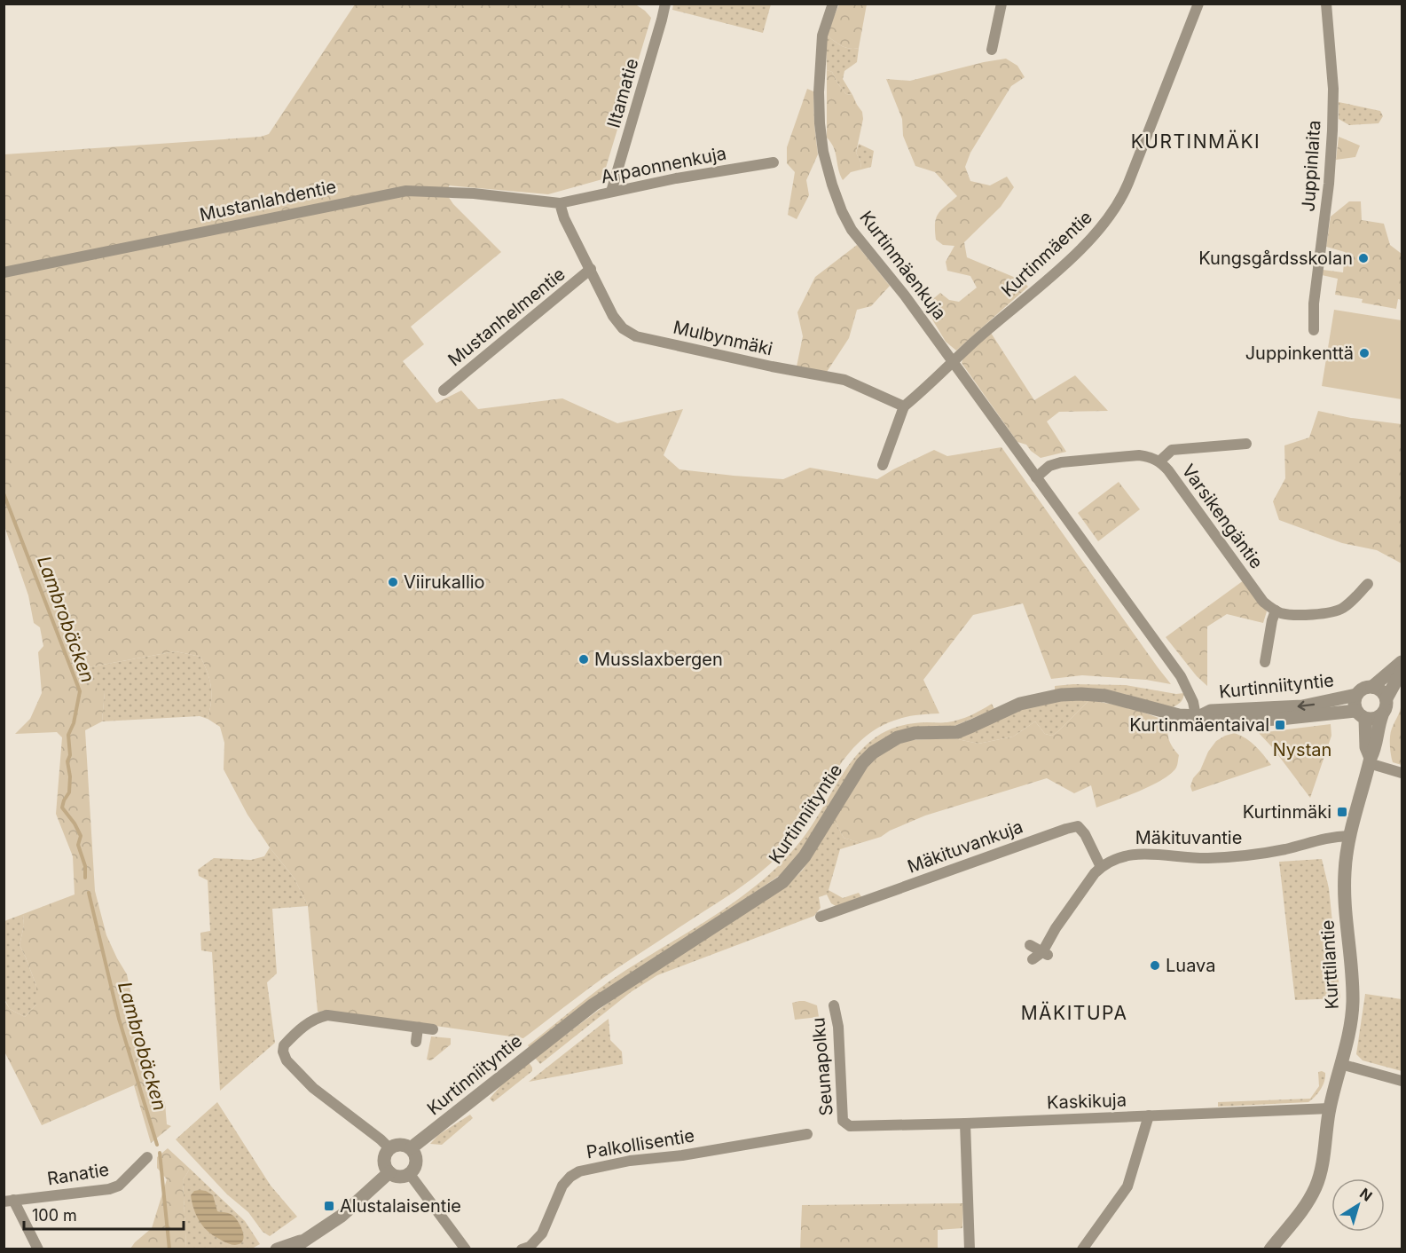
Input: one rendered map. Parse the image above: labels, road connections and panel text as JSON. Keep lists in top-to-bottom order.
{
  "streets": {
    "street": [
      "Iltamatie",
      "Arpaonnenkuja",
      "Juppinlaita",
      "Mustanlahdentie",
      "Kurtinmäentie",
      "Kurtinmäenkuja",
      "Mustanhelmentie",
      "Mulbynmäki",
      "Varsikengäntie",
      "Kurtinniityntie",
      "Mäkituvantie",
      "Mäkituvankuja",
      "Kurttilantie",
      "Seunapolku",
      "Kaskikuja",
      "Palkollisentie",
      "Ranatie"
    ]
  },
  "crossings": [
    ["Iltamatie", "Arpaonnenkuja"],
    ["Arpaonnenkuja", "Mustanlahdentie"],
    ["Arpaonnenkuja", "Mulbynmäki"],
    ["Mustanlahdentie", "Mulbynmäki"],
    ["Kurtinmäentie", "Kurtinmäenkuja"],
    ["Mustanhelmentie", "Mulbynmäki"],
    ["Kurtinniityntie", "Kurttilantie"],
    ["Mäkituvantie", "Mäkituvankuja"],
    ["Mäkituvantie", "Kurttilantie"],
    ["Kurttilantie", "Kaskikuja"],
    ["Seunapolku", "Kaskikuja"]
  ],
  "districts": ["KURTINMÄKI", "MÄKITUPA"],
  "water": ["Lambrobäcken"],
  "parks": ["Nystan"],
  "places": {
    "other": [
      "Kungsgårdsskolan",
      "Juppinkenttä",
      "Viirukallio",
      "Musslaxbergen",
      "Luava"
    ],
    "transit": ["Kurtinmäentaival", "Kurtinmäki", "Alustalaisentie"]
  },
  "scale_bar": "100 m",
  "north": "top right"
}
